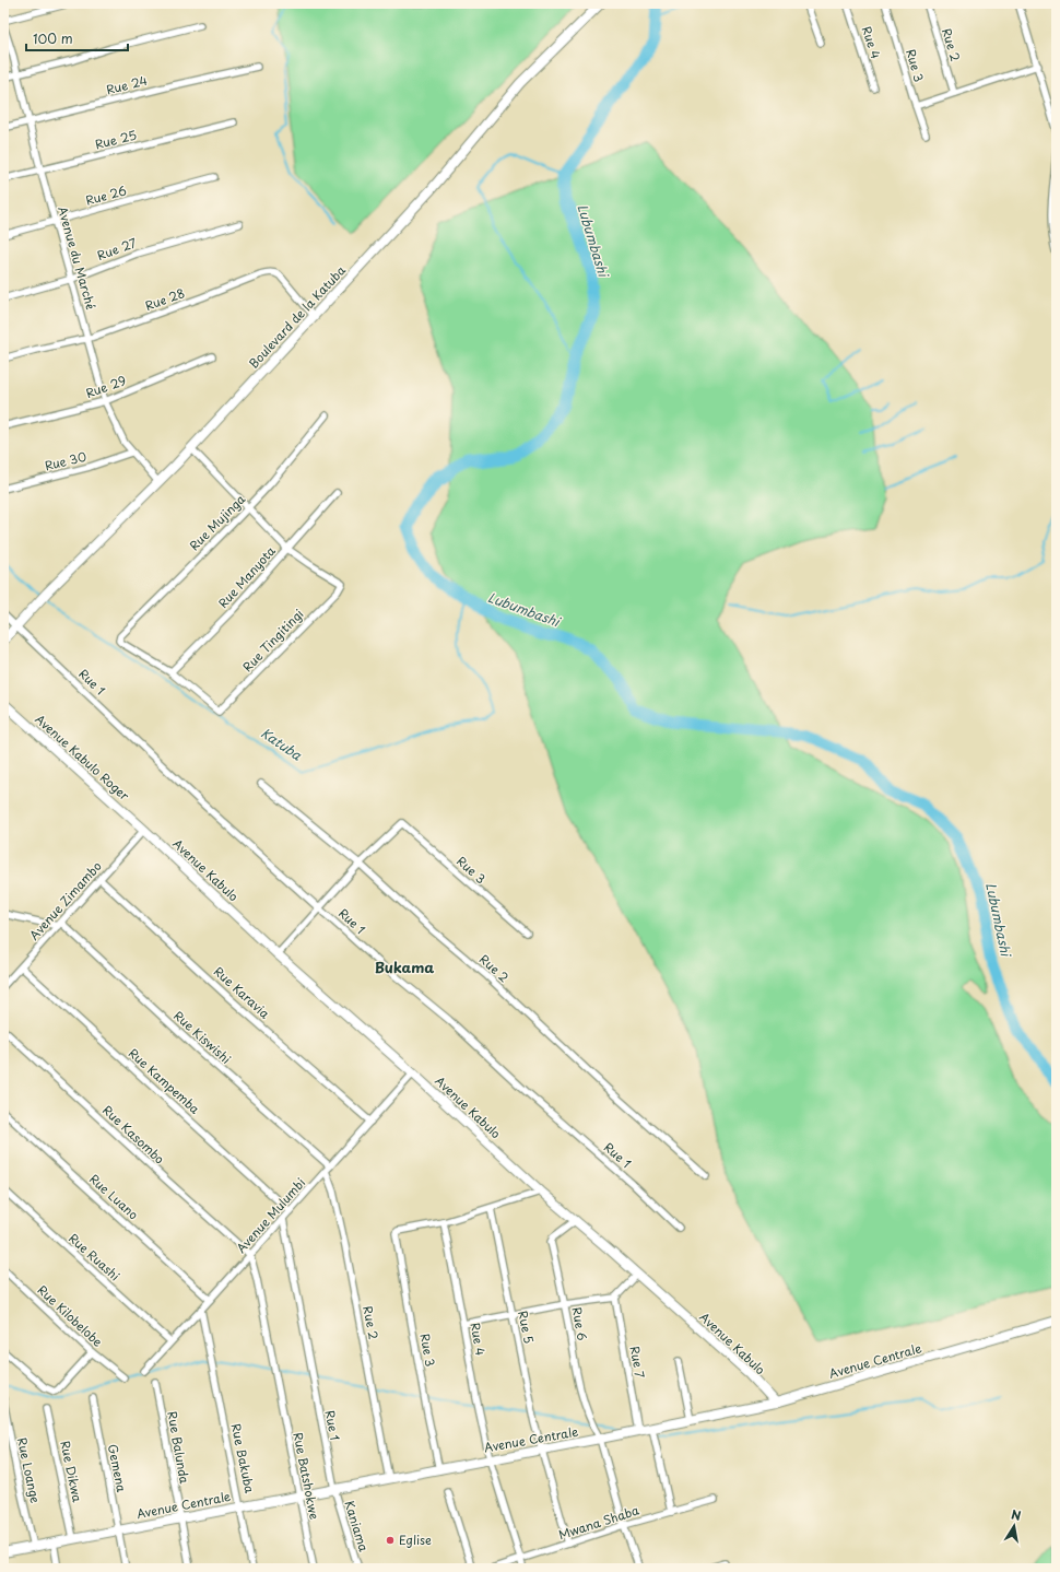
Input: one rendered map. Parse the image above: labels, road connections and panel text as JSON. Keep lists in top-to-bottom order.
{
  "streets": {
    "street": [
      "Rue 4",
      "Rue 2",
      "Rue 3",
      "Rue 24",
      "Rue 25",
      "Rue 26",
      "Rue 27",
      "Avenue du Marché",
      "Rue 28",
      "Boulevard de la Katuba",
      "Rue 29",
      "Rue 30",
      "Rue Mujinga",
      "Rue Manyota",
      "Rue Tingitingi",
      "Rue 1",
      "Avenue Kabulo Roger",
      "Avenue Kabulo",
      "Avenue Zimambo",
      "Rue Karavia",
      "Rue Kiswishi",
      "Rue Kampemba",
      "Rue Kasombo",
      "Rue Luano",
      "Avenue Mulumbi",
      "Rue Ruashi",
      "Rue Kilobelobe",
      "Rue 6",
      "Rue 5",
      "Avenue Centrale",
      "Rue 7",
      "Rue Balunda",
      "Rue Bakuba",
      "Gemena",
      "Rue Loange",
      "Rue Dikwa",
      "Rue Batshokwe",
      "Mwana Shaba",
      "Kaniama"
    ]
  },
  "crossings": [
    ["Rue 4", "Rue 3"],
    ["Rue 4", "Avenue Centrale"],
    ["Rue 4", "Mwana Shaba"],
    ["Rue 2", "Rue 3"],
    ["Rue 2", "Rue Kiswishi"],
    ["Rue 2", "Avenue Mulumbi"],
    ["Rue 2", "Avenue Centrale"],
    ["Rue 3", "Avenue Centrale"],
    ["Rue 24", "Avenue du Marché"],
    ["Rue 25", "Avenue du Marché"],
    ["Rue 26", "Avenue du Marché"],
    ["Rue 27", "Avenue du Marché"],
    ["Avenue du Marché", "Rue 28"],
    ["Avenue du Marché", "Boulevard de la Katuba"],
    ["Avenue du Marché", "Rue 29"],
    ["Avenue du Marché", "Rue 30"],
    ["Rue 28", "Boulevard de la Katuba"],
    ["Boulevard de la Katuba", "Rue 1"],
    ["Rue Mujinga", "Rue Manyota"],
    ["Rue Mujinga", "Rue Tingitingi"],
    ["Rue Manyota", "Rue Tingitingi"],
    ["Rue 1", "Avenue Mulumbi"],
    ["Rue 1", "Avenue Centrale"],
    ["Rue 1", "Kaniama"],
    ["Avenue Kabulo Roger", "Avenue Kabulo"],
    ["Avenue Kabulo Roger", "Avenue Zimambo"],
    ["Avenue Kabulo", "Avenue Zimambo"],
    ["Avenue Kabulo", "Avenue Mulumbi"],
    ["Avenue Kabulo", "Rue 6"],
    ["Avenue Kabulo", "Avenue Centrale"],
    ["Avenue Zimambo", "Rue Karavia"],
    ["Avenue Zimambo", "Rue Kiswishi"],
    ["Avenue Zimambo", "Rue Kampemba"],
    ["Rue Karavia", "Avenue Mulumbi"],
    ["Rue Kiswishi", "Avenue Mulumbi"],
    ["Rue Kampemba", "Avenue Mulumbi"],
    ["Rue Kasombo", "Avenue Mulumbi"],
    ["Rue Kasombo", "Rue Batshokwe"],
    ["Rue Luano", "Avenue Mulumbi"],
    ["Avenue Mulumbi", "Rue Ruashi"],
    ["Avenue Mulumbi", "Rue Bakuba"],
    ["Avenue Mulumbi", "Rue Batshokwe"],
    ["Rue 6", "Avenue Centrale"],
    ["Rue 6", "Mwana Shaba"],
    ["Rue 5", "Avenue Centrale"],
    ["Rue 5", "Mwana Shaba"],
    ["Avenue Centrale", "Rue 7"],
    ["Avenue Centrale", "Rue Balunda"],
    ["Avenue Centrale", "Rue Bakuba"],
    ["Avenue Centrale", "Gemena"],
    ["Avenue Centrale", "Rue Loange"],
    ["Avenue Centrale", "Rue Dikwa"],
    ["Avenue Centrale", "Rue Batshokwe"],
    ["Avenue Centrale", "Kaniama"]
  ],
  "districts": ["Bukama"],
  "water": ["Lubumbashi", "Katuba"],
  "places": ["Eglise"],
  "scale_bar": "100 m",
  "north": "top"
}
